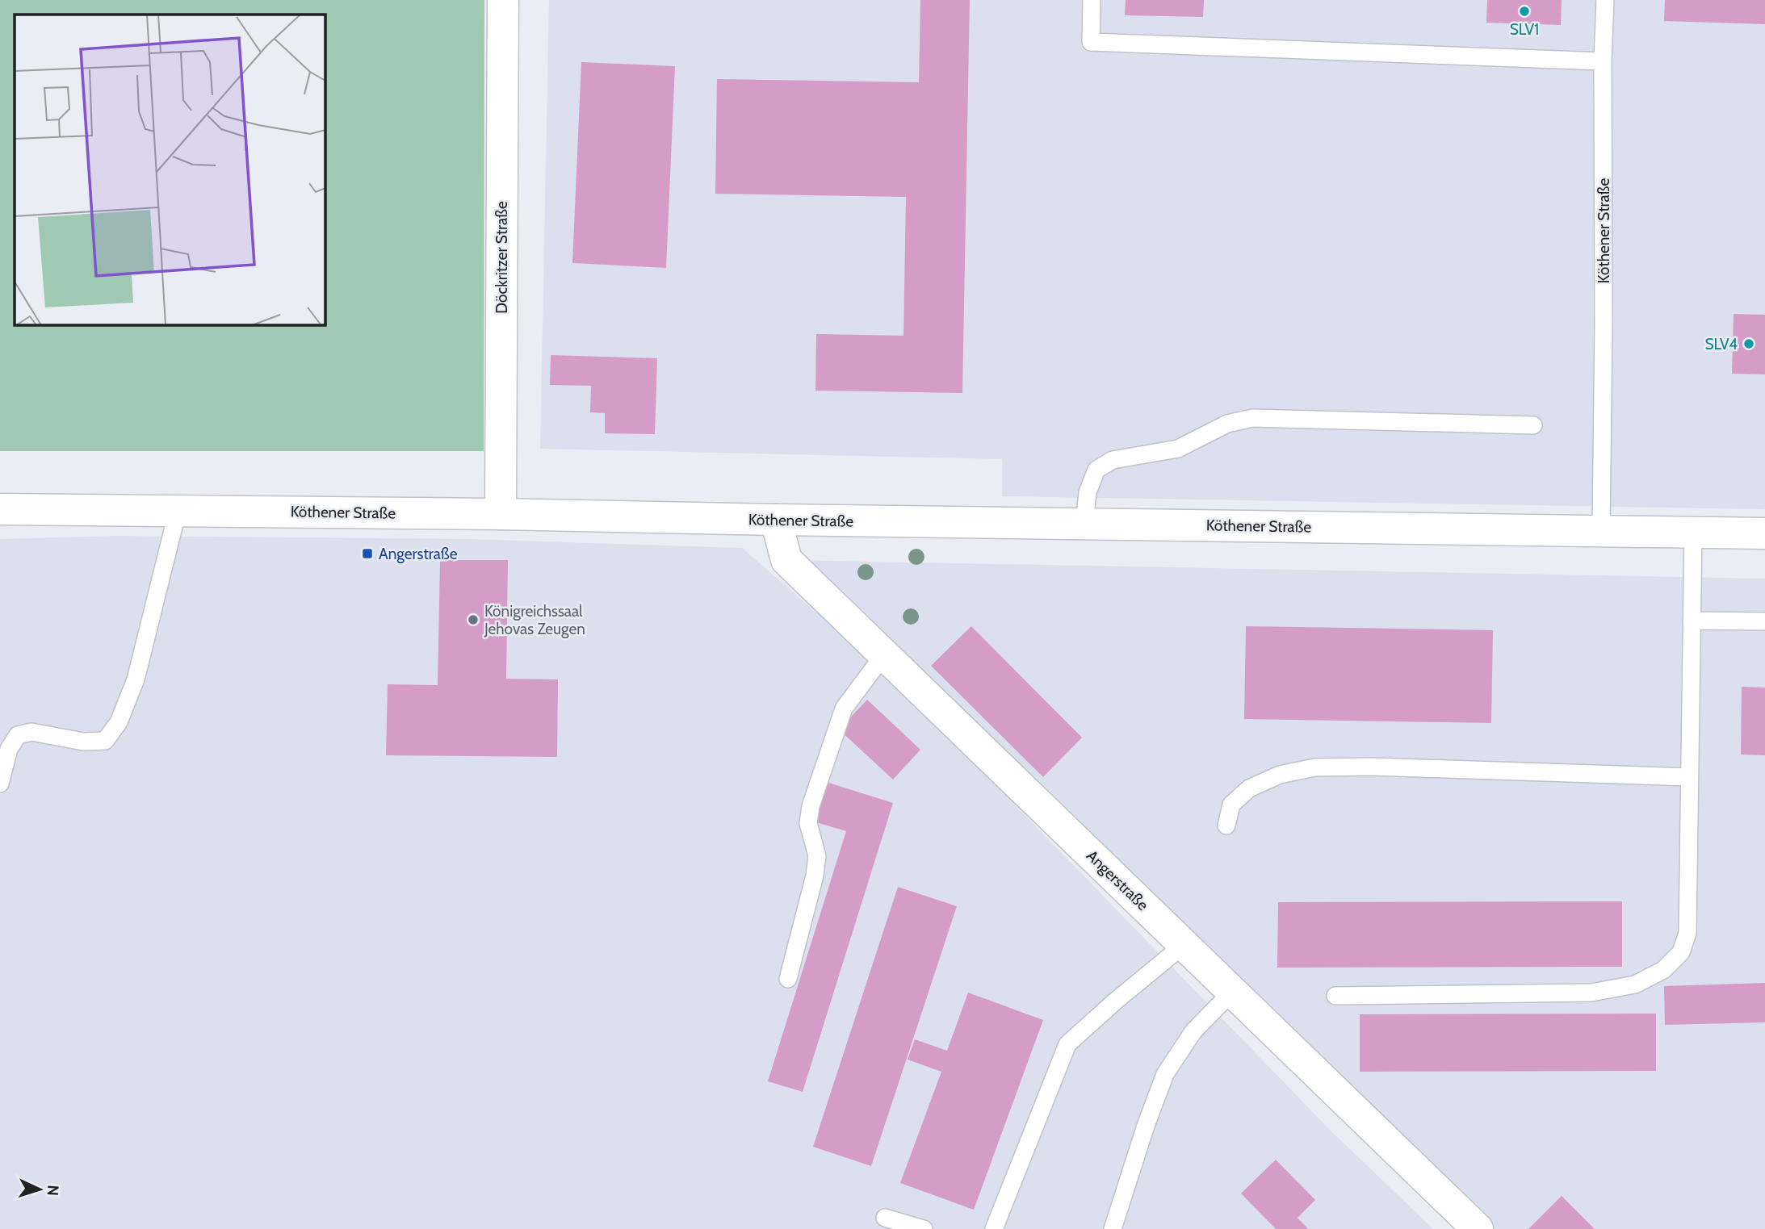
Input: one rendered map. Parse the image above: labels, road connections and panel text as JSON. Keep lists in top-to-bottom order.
{
  "streets": {
    "main road": ["Köthener Straße", "Döckritzer Straße", "Angerstraße"]
  },
  "crossings": [
    ["Köthener Straße", "Döckritzer Straße"],
    ["Köthener Straße", "Angerstraße"]
  ],
  "places": {
    "other": ["SLV1", "SLV4", "Königreichssaal Jehovas Zeugen"],
    "transit": ["Angerstraße"]
  },
  "north": "right"
}
